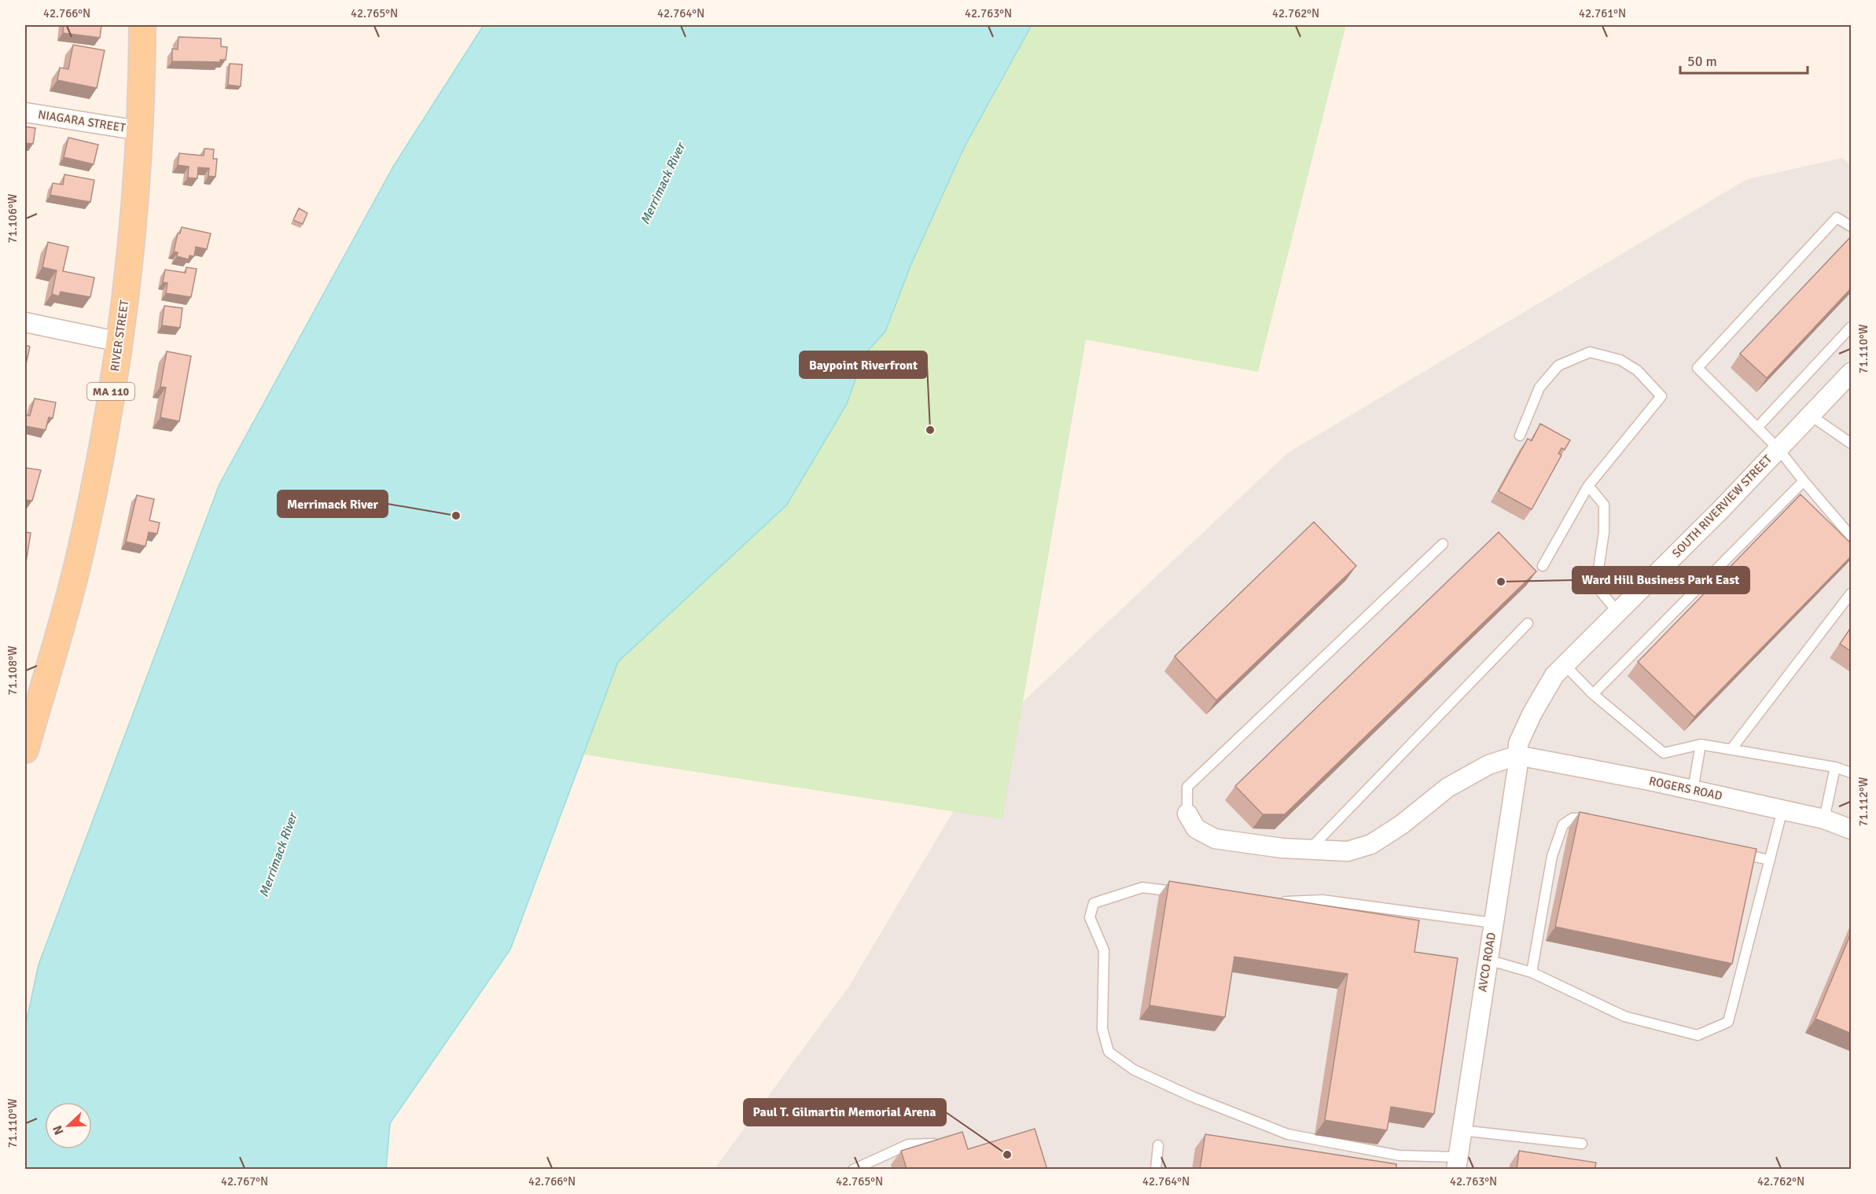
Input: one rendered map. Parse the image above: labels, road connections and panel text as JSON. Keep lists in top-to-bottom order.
{
  "streets": {
    "main road": ["RIVER STREET", "MA 110"],
    "street": [
      "NIAGARA STREET",
      "SOUTH RIVERVIEW STREET",
      "ROGERS ROAD",
      "AVCO ROAD"
    ]
  },
  "crossings": [
    ["NIAGARA STREET", "RIVER STREET"],
    ["SOUTH RIVERVIEW STREET", "ROGERS ROAD"],
    ["SOUTH RIVERVIEW STREET", "AVCO ROAD"],
    ["ROGERS ROAD", "AVCO ROAD"]
  ],
  "water": ["Merrimack River"],
  "places": [
    "Baypoint Riverfront",
    "Merrimack River",
    "Ward Hill Business Park East",
    "Paul T. Gilmartin Memorial Arena"
  ],
  "scale_bar": "50 m",
  "north": "bottom left",
  "coordinates": [
    "42.766°N",
    "42.765°N",
    "42.764°N",
    "42.763°N",
    "42.762°N",
    "42.761°N",
    "71.106°W",
    "71.110°W",
    "71.108°W",
    "71.112°W",
    "42.767°N"
  ]
}
